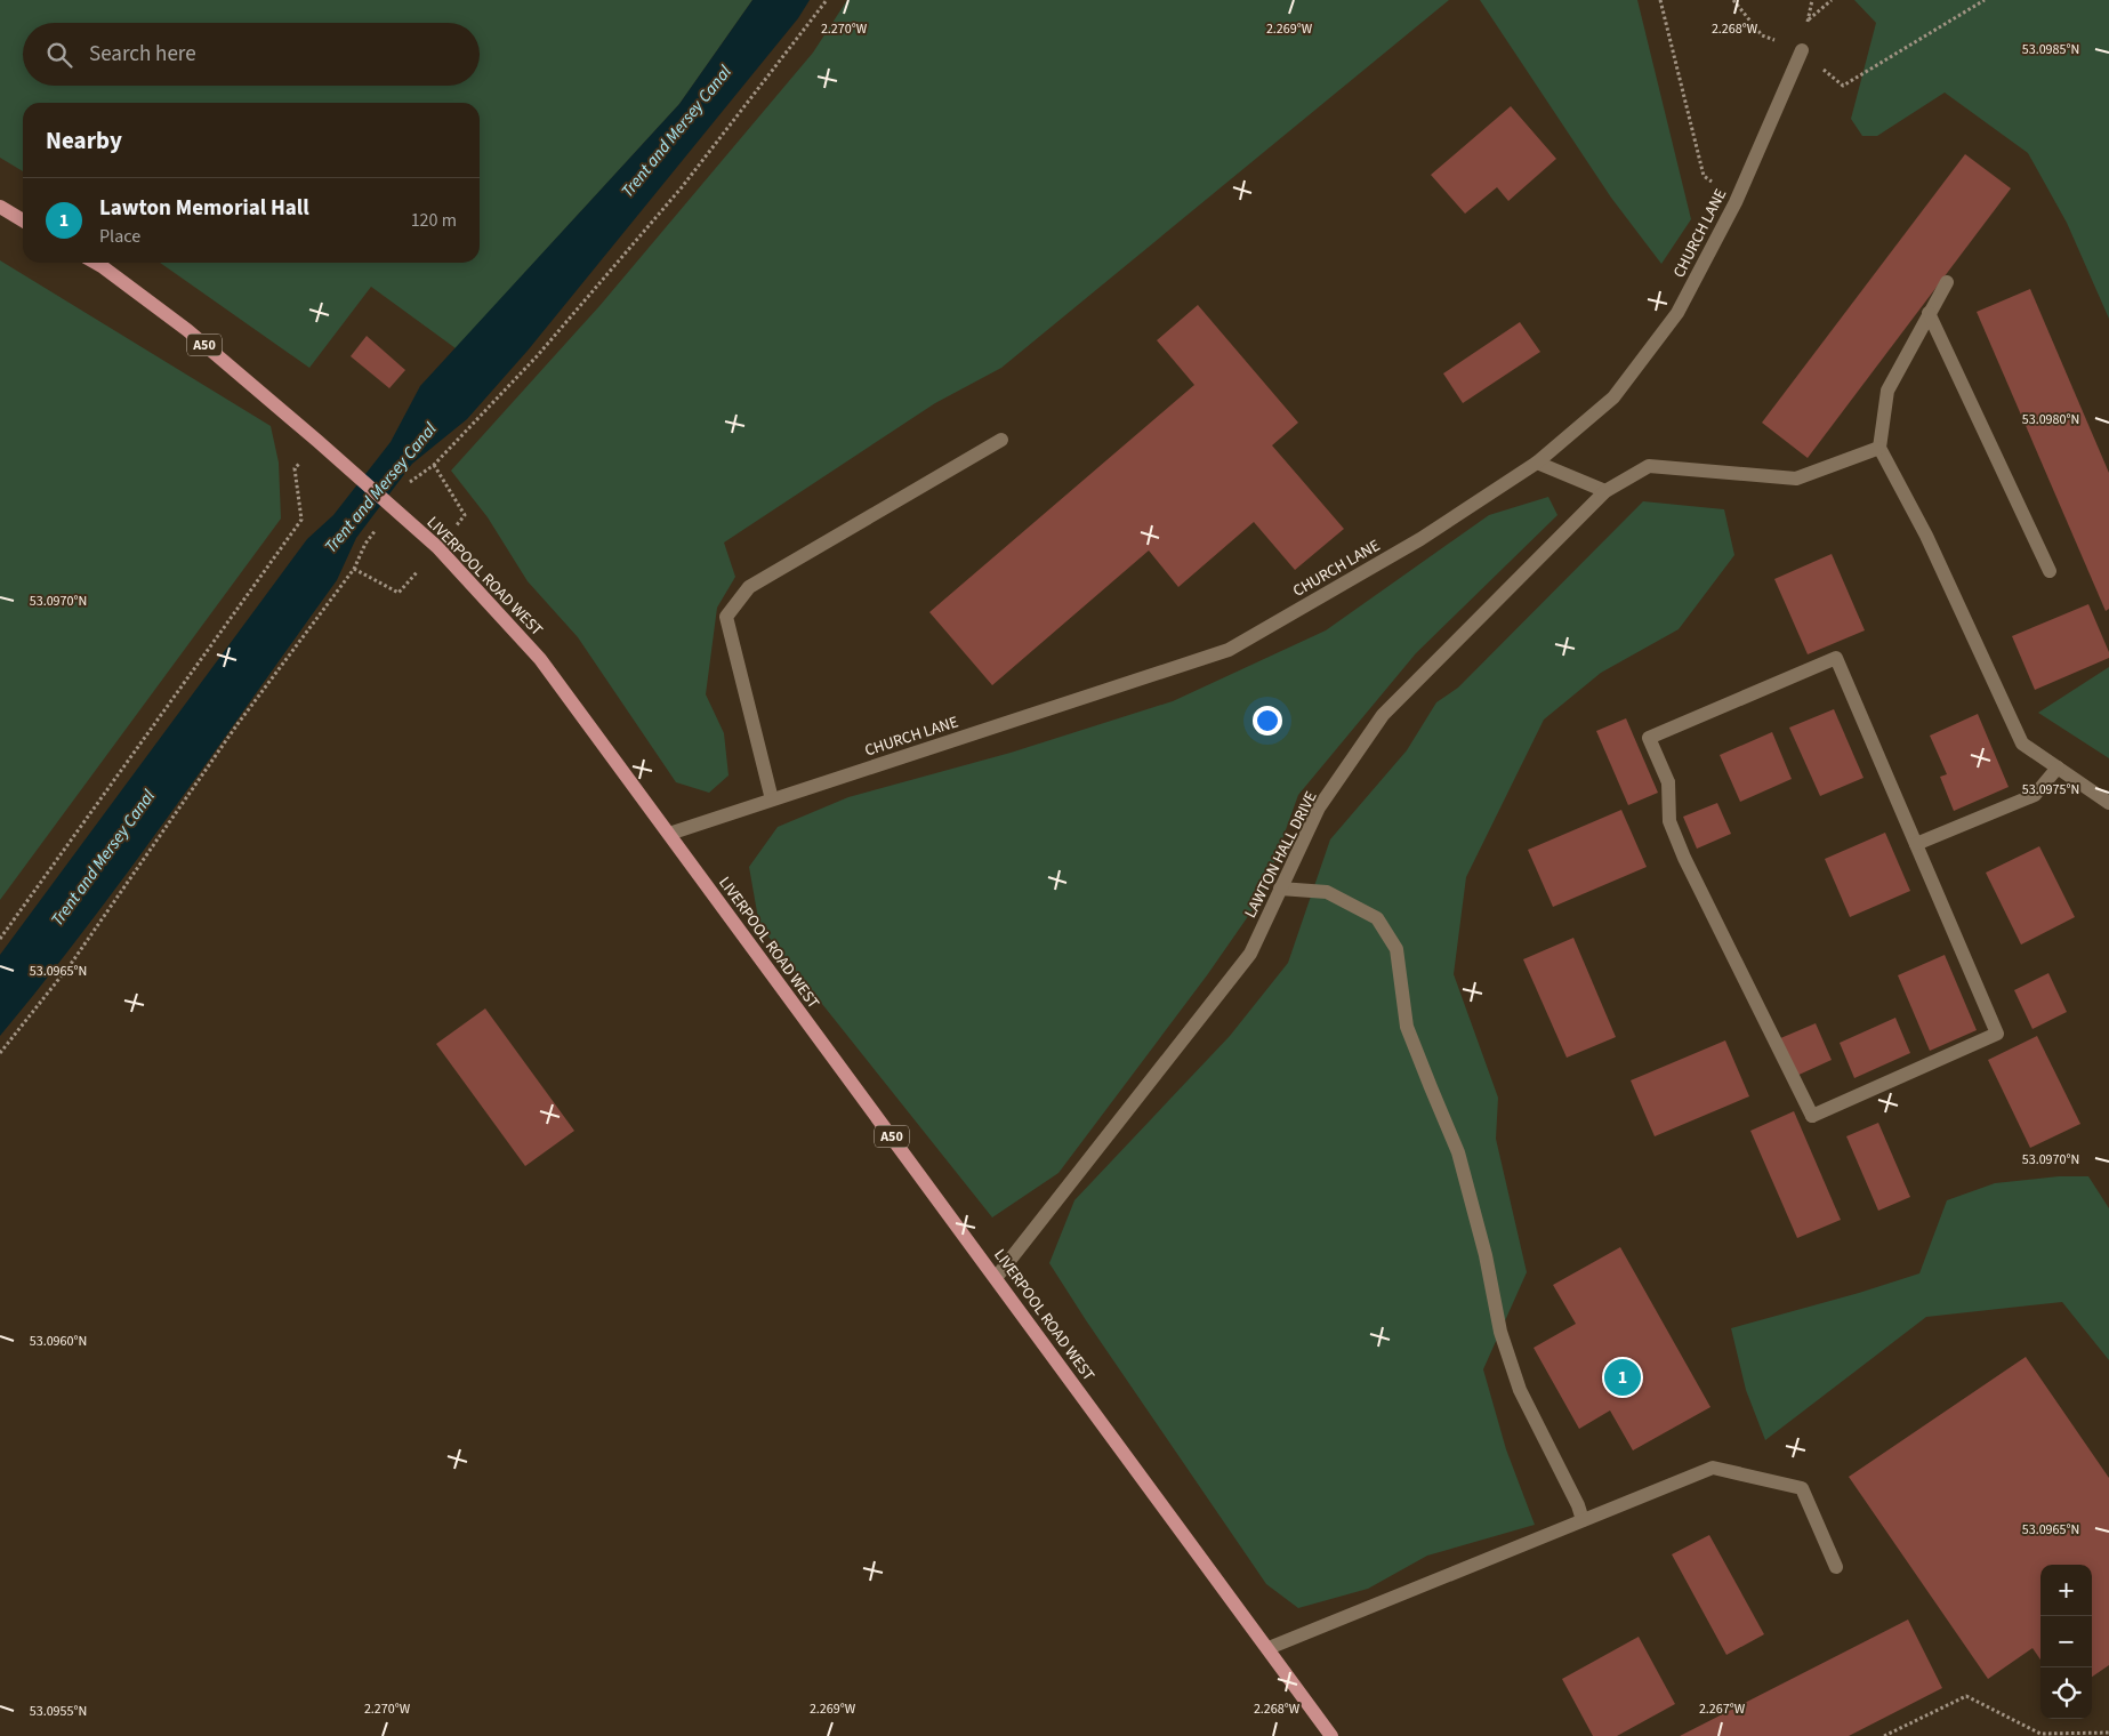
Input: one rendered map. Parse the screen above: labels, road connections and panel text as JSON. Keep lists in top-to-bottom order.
{
  "streets": {
    "main road": ["A50", "LIVERPOOL ROAD WEST"],
    "street": ["CHURCH LANE", "LAWTON HALL DRIVE"]
  },
  "crossings": [
    ["CHURCH LANE", "LIVERPOOL ROAD WEST"],
    ["LIVERPOOL ROAD WEST", "LAWTON HALL DRIVE"]
  ],
  "water": ["Trent and Mersey Canal"],
  "page": {
    "search": "Search here",
    "heading": "Nearby",
    "list": [
      {
        "mark": "1",
        "name": "Lawton Memorial Hall",
        "note": "Place",
        "value": "120 m"
      }
    ],
    "pins": "1",
    "map_buttons": ["+", "−"]
  },
  "coordinates": [
    "2.270°W",
    "2.269°W",
    "2.268°W",
    "53.0985°N",
    "53.0980°N",
    "53.0970°N",
    "53.0975°N",
    "53.0965°N",
    "53.0960°N",
    "2.267°W",
    "53.0955°N"
  ]
}
